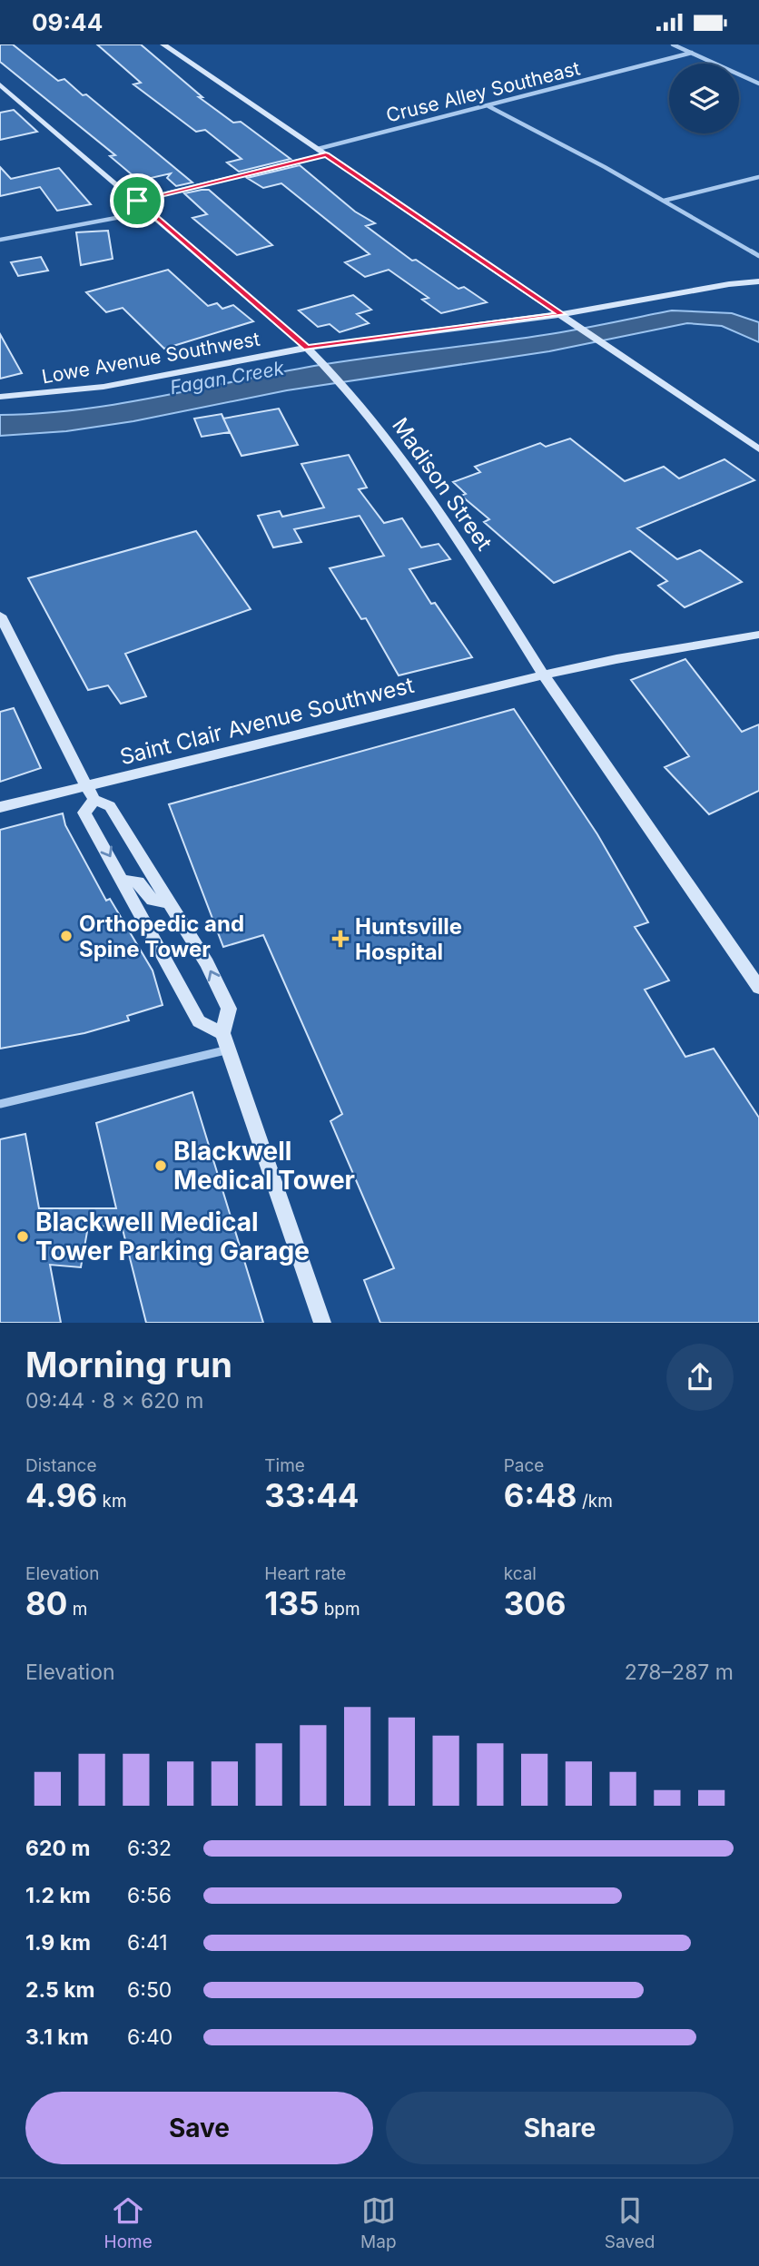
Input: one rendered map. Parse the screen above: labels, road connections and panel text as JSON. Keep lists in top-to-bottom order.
{
  "streets": {
    "street": [
      "Cruse Alley Southeast",
      "Lowe Avenue Southwest",
      "Madison Street",
      "Saint Clair Avenue Southwest"
    ]
  },
  "crossings": [
    ["Lowe Avenue Southwest", "Madison Street"],
    ["Madison Street", "Saint Clair Avenue Southwest"]
  ],
  "water": ["Fagan Creek"],
  "places": {
    "other": ["Orthopedic and Spine Tower", "Blackwell Medical Tower", "Blackwell Medical Tower Parking Garage"],
    "health": ["Huntsville Hospital"]
  },
  "page": {
    "status": "09:44",
    "heading": ["Morning run", "09:44 · 8 × 620 m"],
    "stats": [
      ["Distance", "4.96 km"],
      ["Time", "33:44"],
      ["Pace", "6:48 /km"],
      ["Elevation", "80 m"],
      ["Heart rate", "135 bpm"],
      ["kcal", "306"]
    ],
    "chart": ["Elevation", "278–287 m"],
    "list": [
      {
        "name": "620 m",
        "note": "6:32"
      },
      {
        "name": "1.2 km",
        "note": "6:56"
      },
      {
        "name": "1.9 km",
        "note": "6:41"
      },
      {
        "name": "2.5 km",
        "note": "6:50"
      },
      {
        "name": "3.1 km",
        "note": "6:40"
      }
    ],
    "buttons": ["Save", "Share"],
    "tabs": ["Home", "Map", "Saved"]
  }
}
